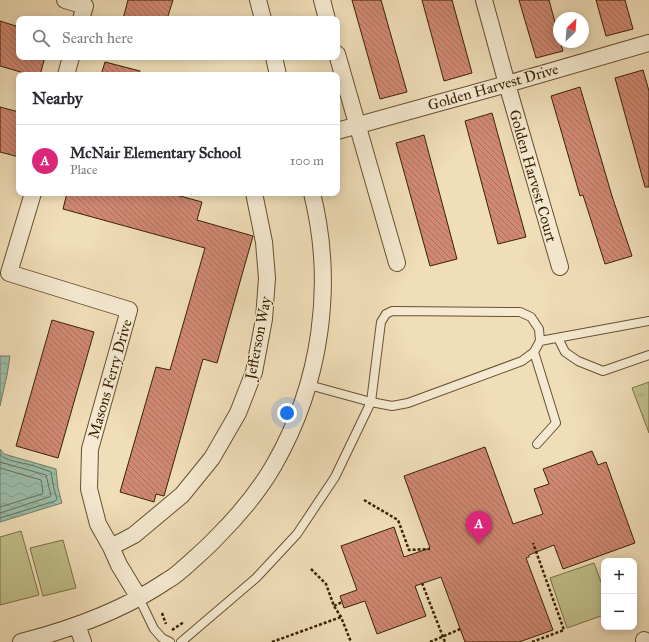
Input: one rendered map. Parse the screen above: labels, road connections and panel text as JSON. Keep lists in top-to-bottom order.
{
  "streets": {
    "street": [
      "Golden Harvest Drive",
      "Golden Harvest Court",
      "Jefferson Way",
      "Masons Ferry Drive"
    ]
  },
  "crossings": [
    ["Golden Harvest Drive", "Golden Harvest Court"],
    ["Jefferson Way", "Masons Ferry Drive"]
  ],
  "north": "top right",
  "page": {
    "search": "Search here",
    "heading": "Nearby",
    "list": [
      {
        "mark": "A",
        "name": "McNair Elementary School",
        "note": "Place",
        "value": "100 m"
      }
    ],
    "pins": "A",
    "map_buttons": ["+", "−"]
  }
}
